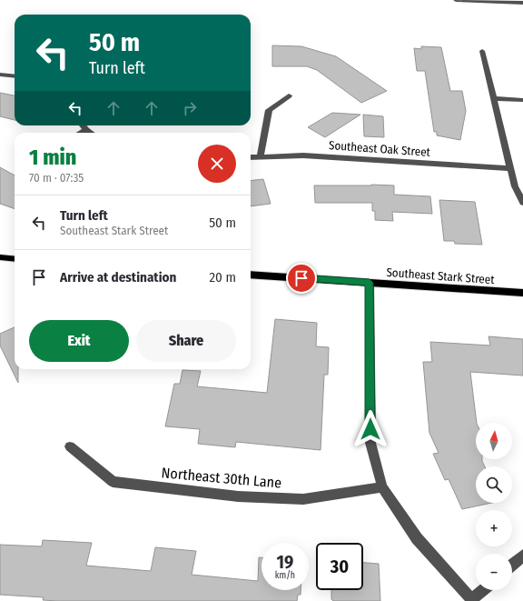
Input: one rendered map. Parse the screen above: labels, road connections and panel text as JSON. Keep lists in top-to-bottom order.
{
  "streets": {
    "main road": ["Southeast Stark Street"],
    "street": ["Southeast Oak Street", "Northeast 30th Lane"]
  },
  "north": "top",
  "page": {
    "turn": ["50 m", "Turn left"],
    "heading": ["1 min", "70 m · 07:35"],
    "list": [
      {
        "name": "Turn left",
        "note": "Southeast Stark Street",
        "value": "50 m"
      },
      {
        "name": "Arrive at destination",
        "value": "20 m"
      }
    ],
    "buttons": ["Exit", "Share"],
    "map_buttons": ["+", "−"],
    "speed": "19 km/h",
    "limit": "30"
  }
}
